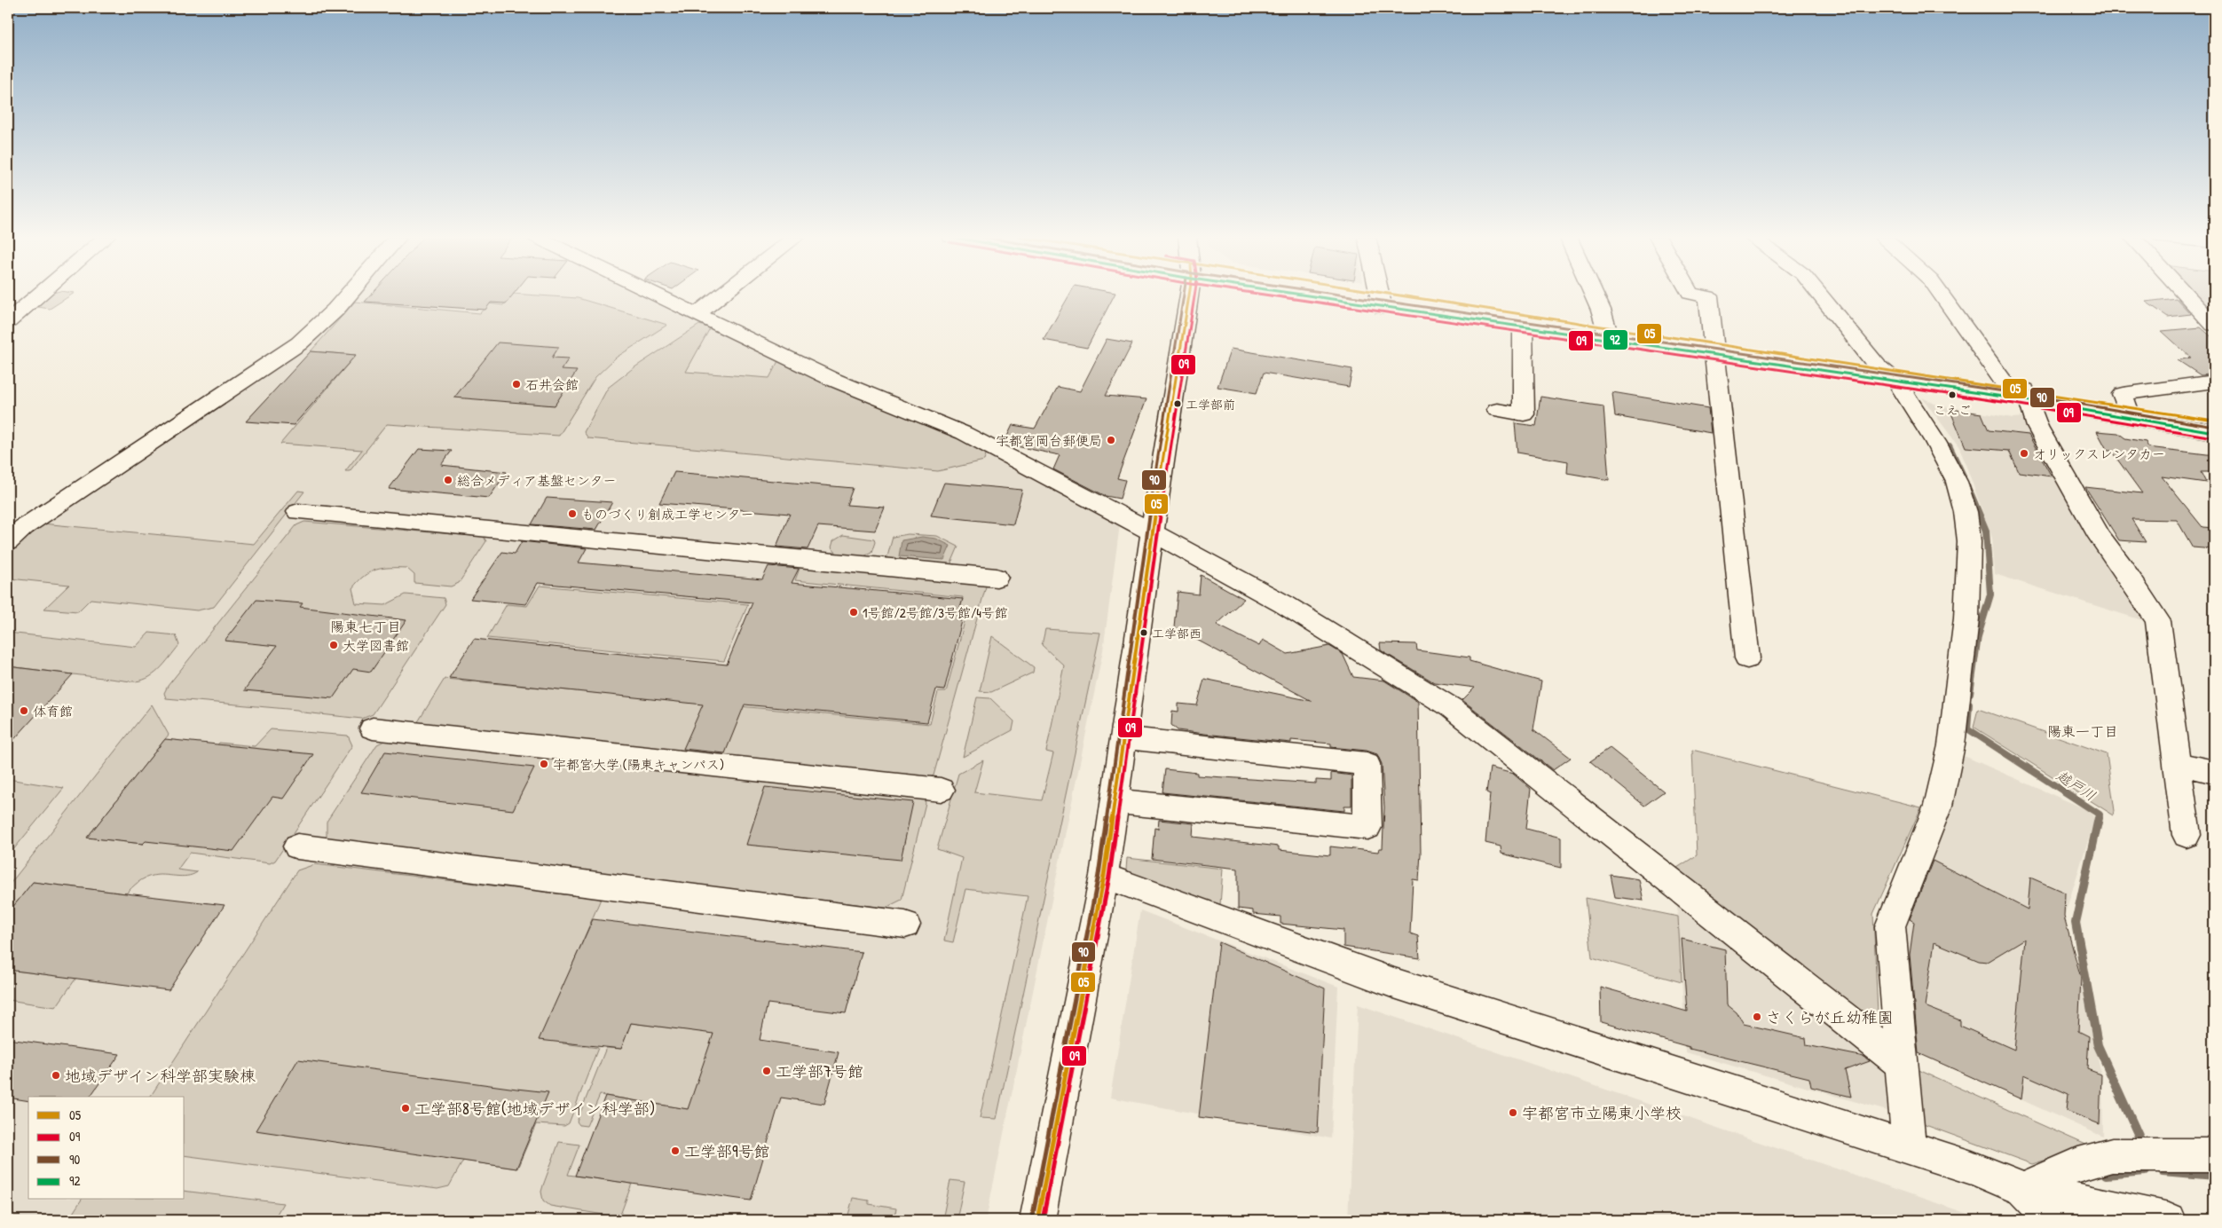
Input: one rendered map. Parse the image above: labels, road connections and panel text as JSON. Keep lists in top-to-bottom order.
{
  "districts": ["陽東七丁目", "陽東一丁目"],
  "water": ["越戸川"],
  "places": [
    "石井会館",
    "こえご",
    "工学部前",
    "宇都宮岡台郵便局",
    "オリックスレンタカー",
    "総合メディア基盤センター",
    "ものづくり創成工学センター",
    "1号館/2号館/3号館/4号館",
    "工学部西",
    "大学図書館",
    "体育館",
    "宇都宮大学 (陽東キャンパス)",
    "さくらが丘幼稚園",
    "工学部7号館",
    "地域デザイン科学部実験棟",
    "工学部8号館(地域デザイン科学部)",
    "宇都宮市立陽東小学校",
    "工学部9号館"
  ],
  "lines": [
    "transit line 05",
    "transit line 09",
    "transit line 90",
    "transit line 92"
  ],
  "legend": [
    "05",
    "09",
    "90",
    "92"
  ]
}
